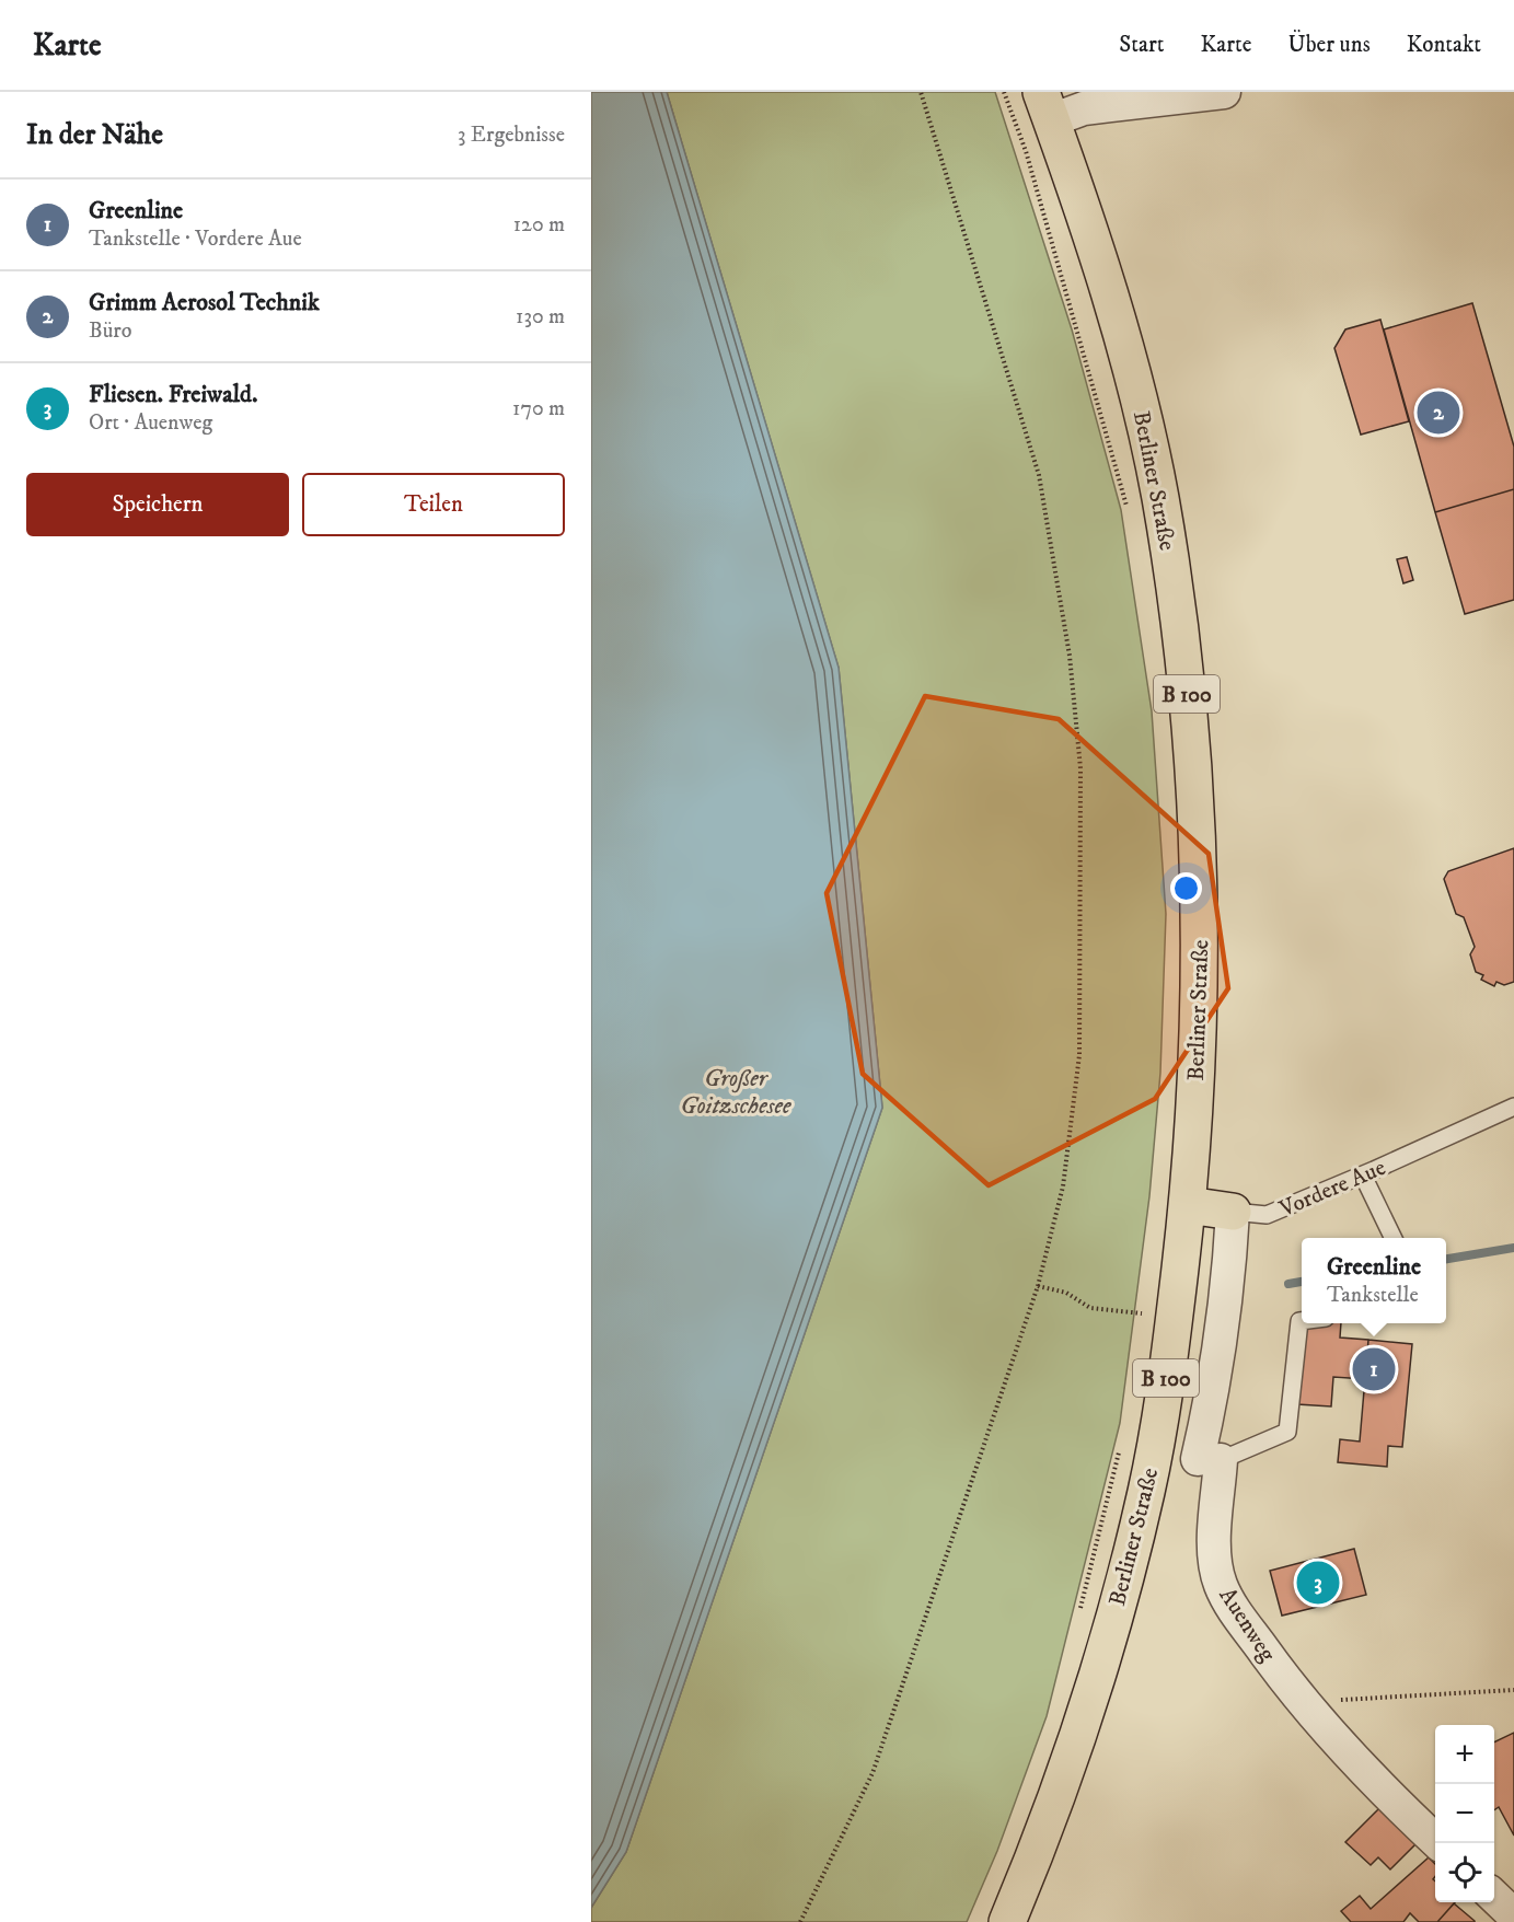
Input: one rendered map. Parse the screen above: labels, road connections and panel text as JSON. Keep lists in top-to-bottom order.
{
  "streets": {
    "main road": ["Berliner Straße", "B 100"],
    "street": ["Auenweg"],
    "lane": ["Vordere Aue"]
  },
  "water": ["Großer Goitzschesee"],
  "page": {
    "header": "Karte",
    "nav": [
      "Start",
      "Karte",
      "Über uns",
      "Kontakt"
    ],
    "heading": ["In der Nähe", "3 Ergebnisse"],
    "list": [
      {
        "mark": "1",
        "name": "Greenline",
        "note": "Tankstelle · Vordere Aue",
        "value": "120 m"
      },
      {
        "mark": "2",
        "name": "Grimm Aerosol Technik",
        "note": "Büro",
        "value": "130 m"
      },
      {
        "mark": "3",
        "name": "Fliesen. Freiwald.",
        "note": "Ort · Auenweg",
        "value": "170 m"
      }
    ],
    "pins": ["2", "1", "3"],
    "buttons": ["Speichern", "Teilen"],
    "popup": ["Greenline", "Tankstelle"],
    "map_buttons": ["+", "−"]
  }
}
